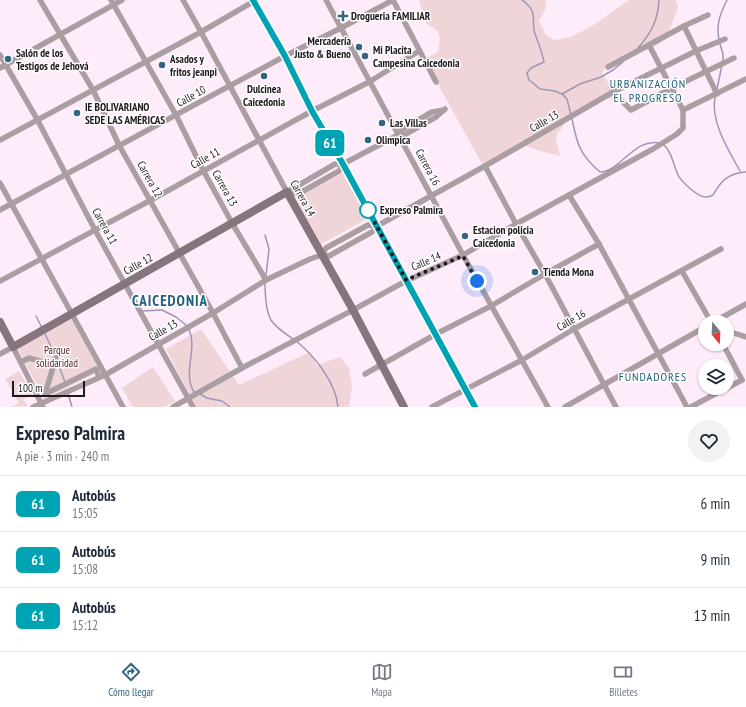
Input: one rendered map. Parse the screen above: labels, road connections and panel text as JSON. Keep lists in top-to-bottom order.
{
  "streets": {
    "main road": ["Carrera 14", "Calle 12"],
    "street": [
      "Calle 10",
      "Calle 13",
      "Calle 11",
      "Carrera 16",
      "Carrera 12",
      "Carrera 13",
      "Carrera 11",
      "Calle 14",
      "Calle 16"
    ]
  },
  "crossings": [
    ["Calle 10", "Carrera 16"],
    ["Calle 10", "Carrera 12"],
    ["Calle 10", "Carrera 13"],
    ["Calle 10", "Carrera 14"],
    ["Calle 10", "Carrera 11"],
    ["Calle 13", "Carrera 16"],
    ["Calle 13", "Carrera 12"],
    ["Calle 13", "Carrera 13"],
    ["Calle 13", "Carrera 14"],
    ["Calle 13", "Carrera 11"],
    ["Calle 11", "Carrera 16"],
    ["Calle 11", "Carrera 12"],
    ["Calle 11", "Carrera 13"],
    ["Calle 11", "Carrera 14"],
    ["Calle 11", "Carrera 11"],
    ["Carrera 16", "Calle 14"],
    ["Carrera 16", "Calle 12"],
    ["Carrera 16", "Calle 16"],
    ["Carrera 12", "Calle 14"],
    ["Carrera 12", "Calle 12"],
    ["Carrera 13", "Calle 12"],
    ["Carrera 14", "Calle 14"],
    ["Carrera 14", "Calle 12"],
    ["Carrera 11", "Calle 14"],
    ["Carrera 11", "Calle 12"]
  ],
  "districts": ["URBANIZACIÓN EL PROGRESO", "CAICEDONIA", "FUNDADORES"],
  "parks": ["Parque solidaridad"],
  "places": {
    "health": ["Drogueria FAMILIAR"],
    "other": [
      "Mercadería Justo & Bueno",
      "Mi Placita Campesina Caicedonia",
      "Salón de los Testigos de Jehová",
      "Asados y fritos jeanpi",
      "Dulcinea Caicedonia",
      "IE BOLIVARIANO SEDE LAS AMÉRICAS",
      "Las Villas",
      "Olimpica",
      "Expreso Palmira",
      "Estacion policia Caicedonia",
      "Tienda Mona"
    ]
  },
  "lines": ["bus line 61"],
  "scale_bar": "100 m",
  "north": "bottom",
  "page": {
    "on_map": "61",
    "scale": "100 m",
    "heading": ["Expreso Palmira", "A pie · 3 min · 240 m"],
    "list": [
      {
        "mark": "61",
        "name": "Autobús",
        "note": "15:05",
        "value": "6 min"
      },
      {
        "mark": "61",
        "name": "Autobús",
        "note": "15:08",
        "value": "9 min"
      },
      {
        "mark": "61",
        "name": "Autobús",
        "note": "15:12",
        "value": "13 min"
      }
    ],
    "tabs": ["Cómo llegar", "Mapa", "Billetes"]
  }
}
